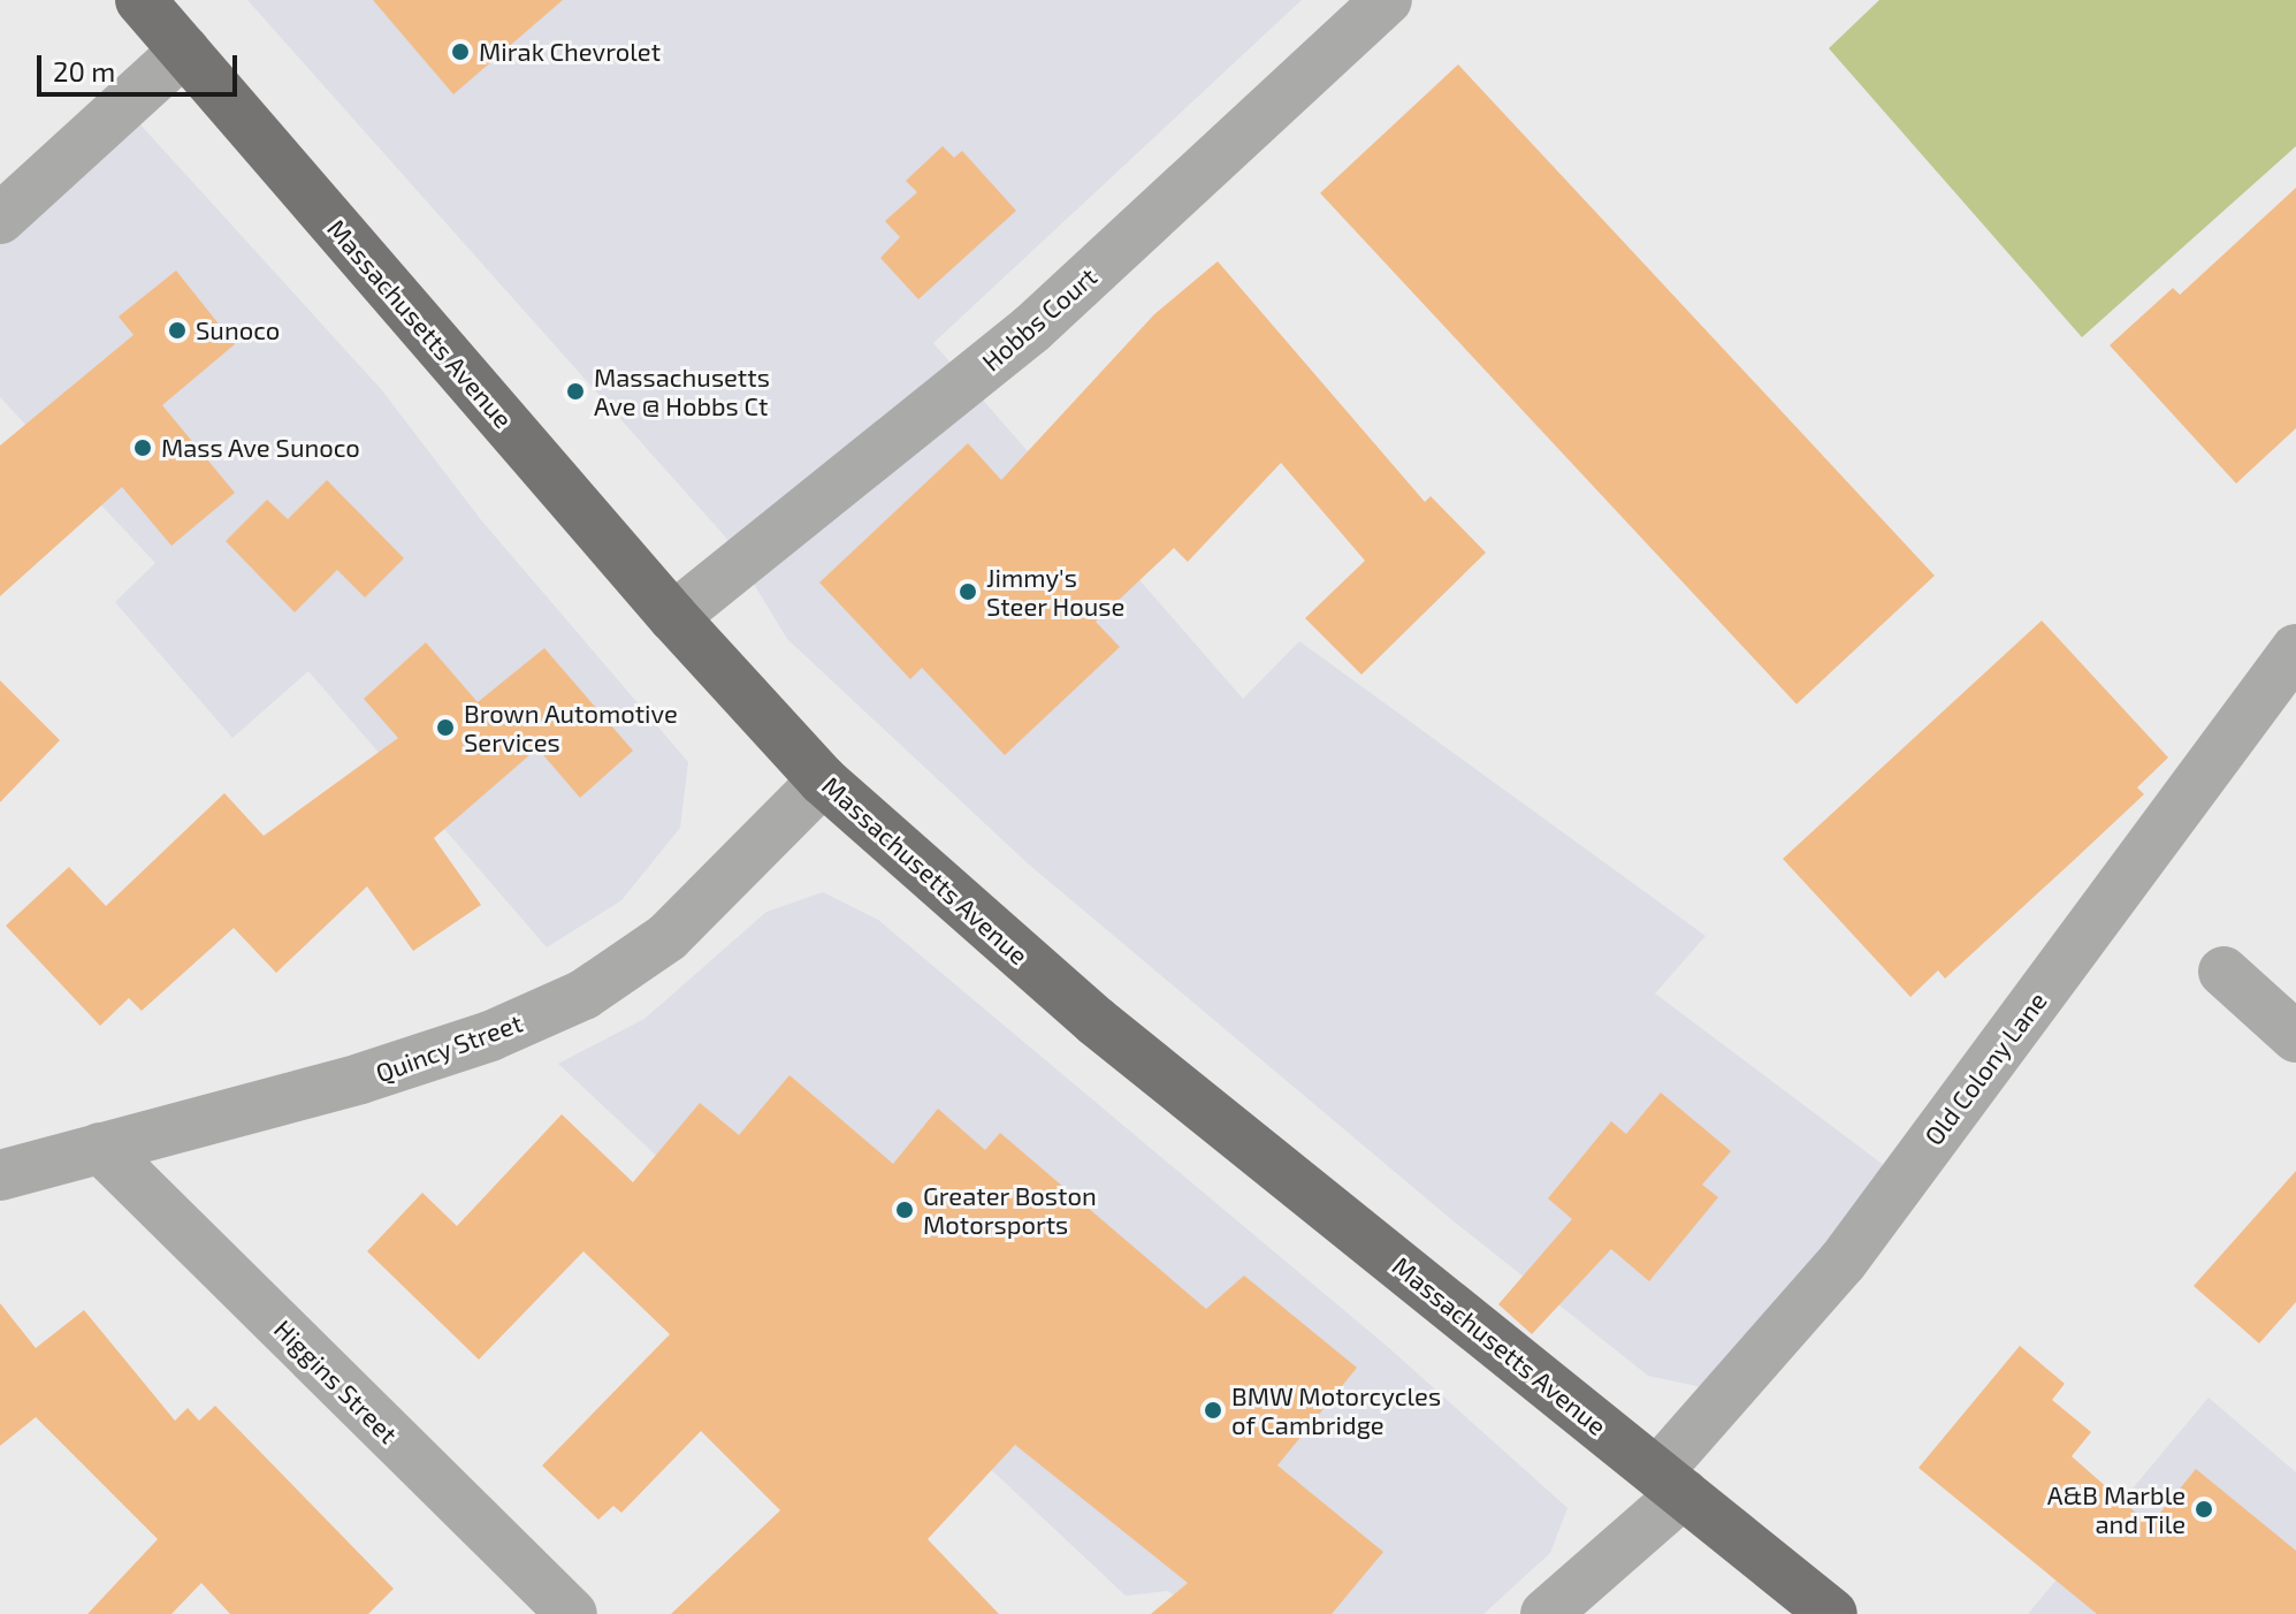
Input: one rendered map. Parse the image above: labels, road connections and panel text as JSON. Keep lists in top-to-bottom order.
{
  "streets": {
    "main road": ["Massachusetts Avenue"],
    "street": [
      "Hobbs Court",
      "Quincy Street",
      "Old Colony Lane",
      "Higgins Street"
    ]
  },
  "crossings": [
    ["Hobbs Court", "Massachusetts Avenue"],
    ["Massachusetts Avenue", "Quincy Street"],
    ["Massachusetts Avenue", "Old Colony Lane"],
    ["Quincy Street", "Higgins Street"]
  ],
  "places": [
    "Mirak Chevrolet",
    "Sunoco",
    "Massachusetts Ave @ Hobbs Ct",
    "Mass Ave Sunoco",
    "Jimmy's Steer House",
    "Brown Automotive Services",
    "Greater Boston Motorsports",
    "BMW Motorcycles of Cambridge",
    "A&B Marble and Tile"
  ],
  "scale_bar": "20 m"
}
